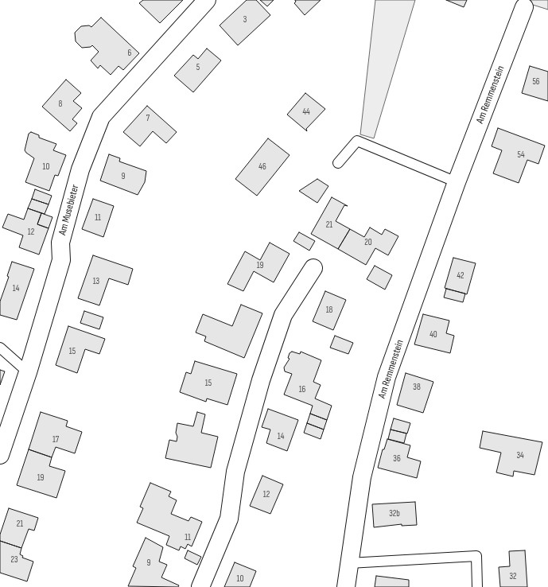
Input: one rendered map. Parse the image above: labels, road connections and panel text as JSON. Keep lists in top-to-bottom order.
{
  "streets": {
    "street": ["Am Remmenstein", "Am Musebieter"]
  },
  "house_numbers": [
    "3",
    "6",
    "5",
    "56",
    "8",
    "44",
    "7",
    "54",
    "10",
    "46",
    "9",
    "11",
    "21",
    "12",
    "20",
    "19",
    "42",
    "13",
    "14",
    "18",
    "40",
    "15",
    "15",
    "38",
    "16",
    "14",
    "17",
    "34",
    "36",
    "19",
    "12",
    "32b",
    "21",
    "11",
    "23",
    "9",
    "32",
    "10"
  ]
}
